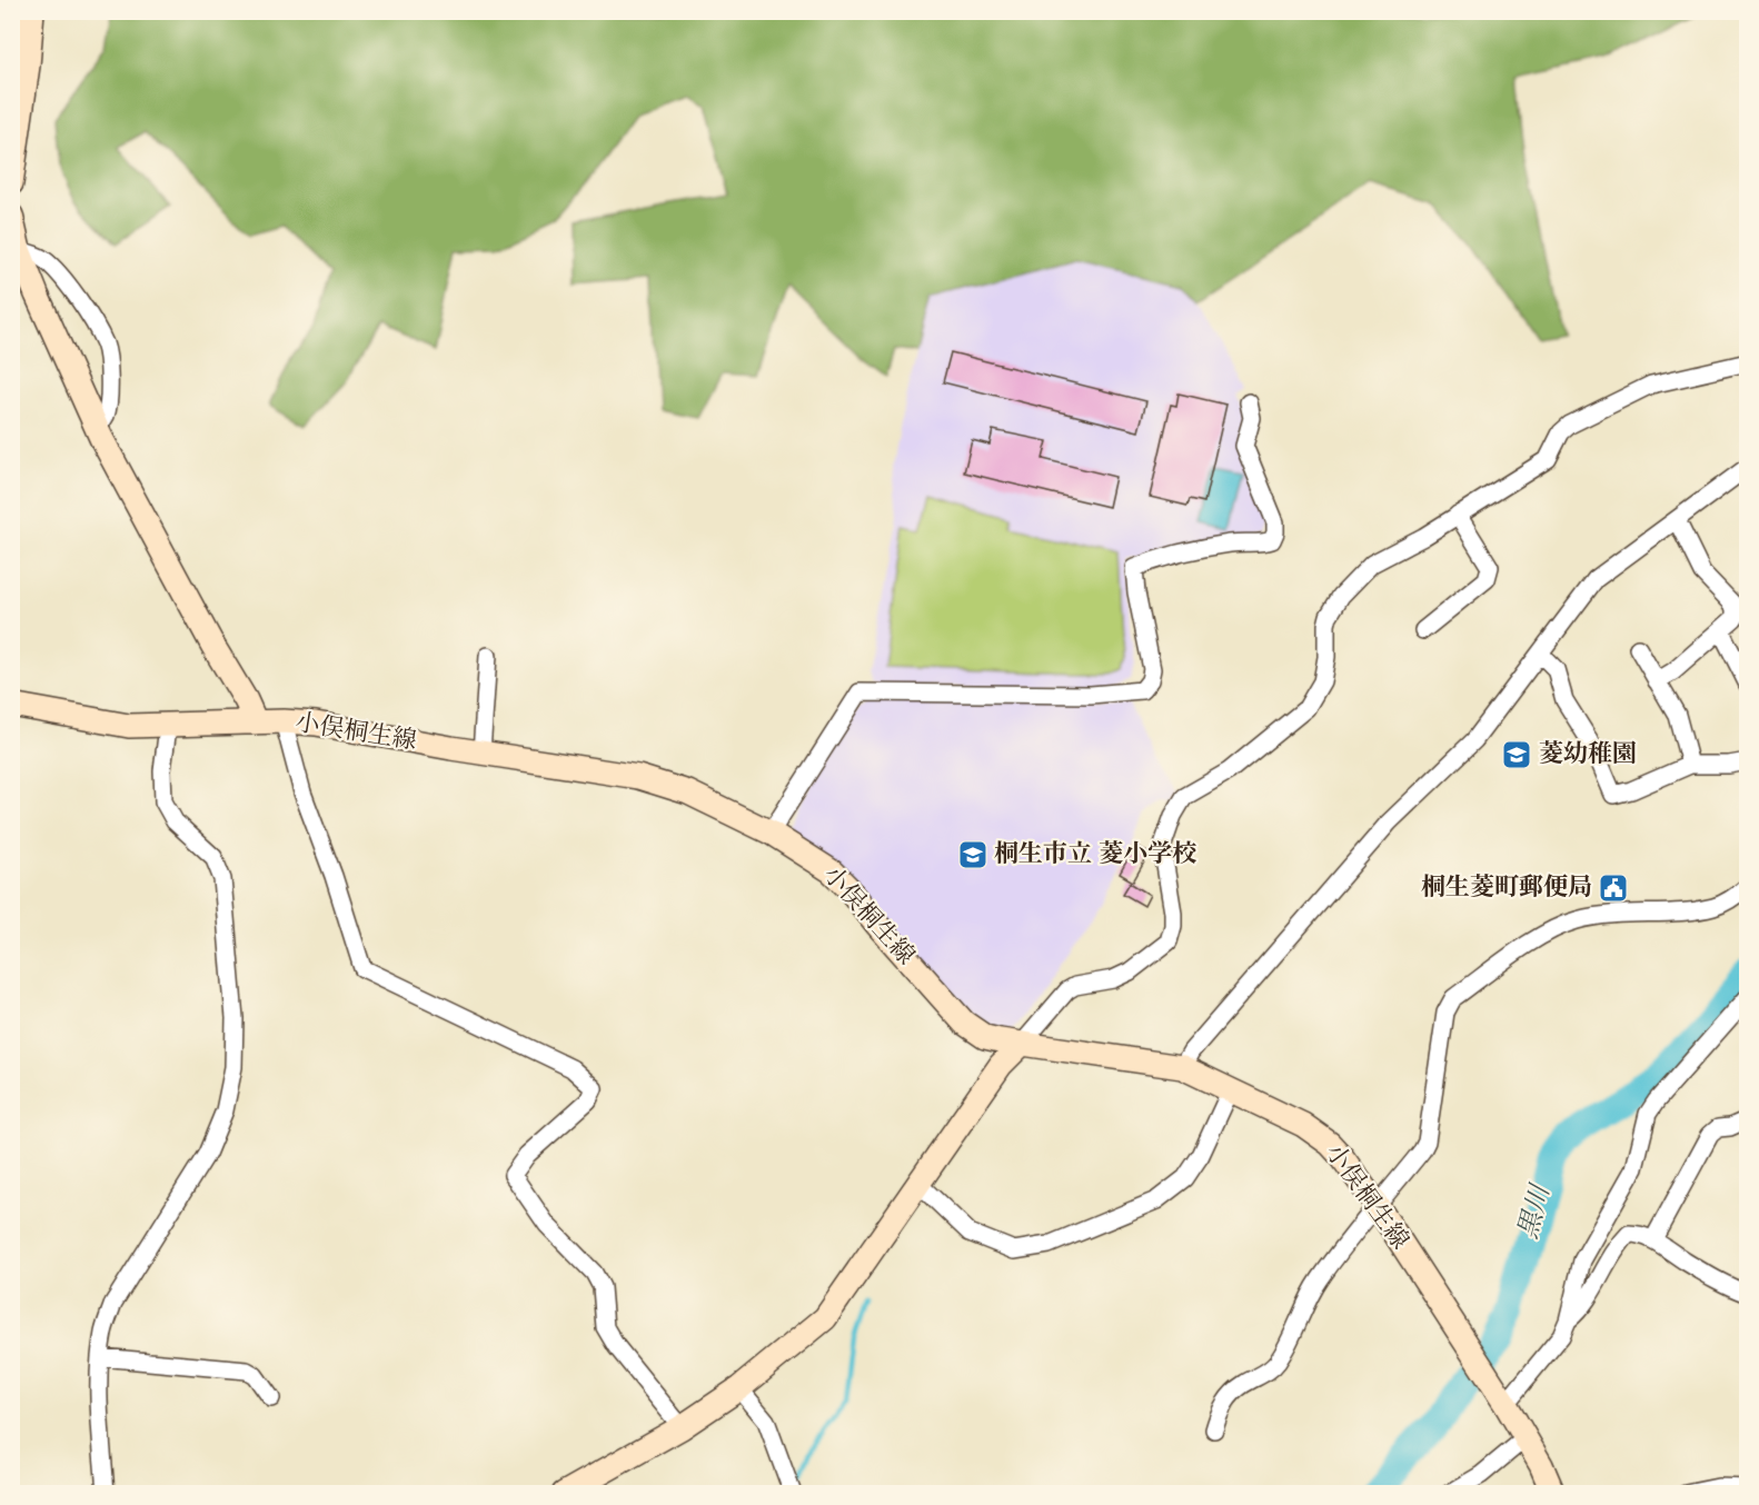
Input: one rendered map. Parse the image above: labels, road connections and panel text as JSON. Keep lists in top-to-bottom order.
{
  "streets": {
    "main road": ["小俣桐生線"]
  },
  "water": ["黒川"],
  "places": {
    "school or university": ["菱幼稚園", "桐生市立 菱小学校"],
    "public building": ["桐生菱町郵便局"]
  }
}
